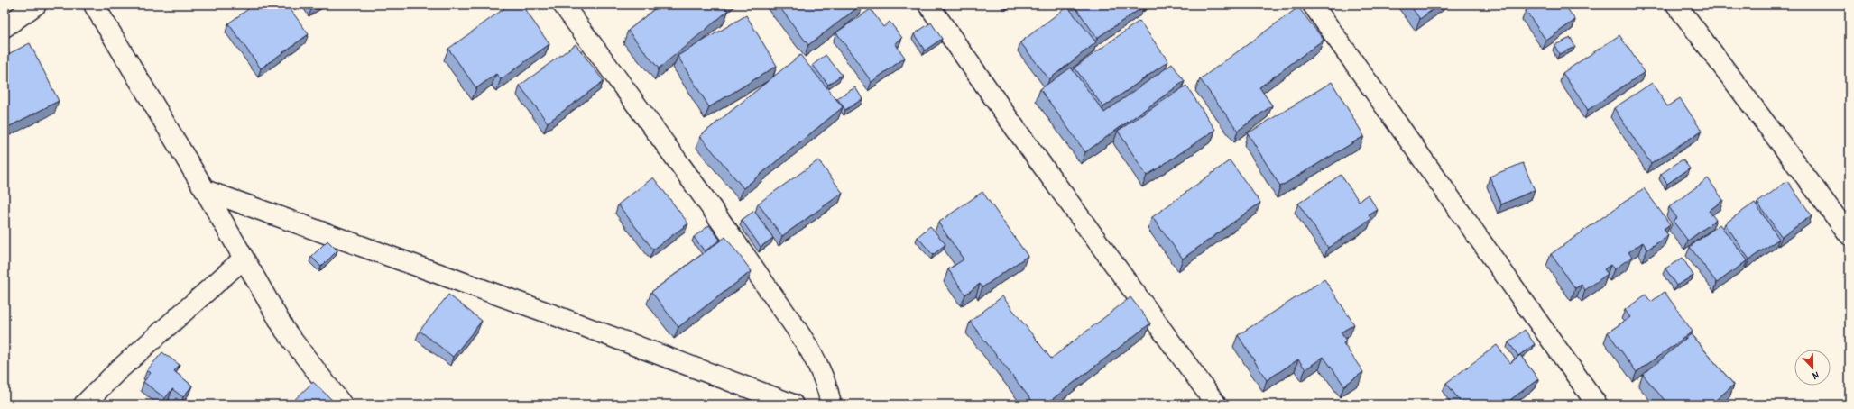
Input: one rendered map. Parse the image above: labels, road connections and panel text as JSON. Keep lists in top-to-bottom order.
{
  "north": "bottom"
}
